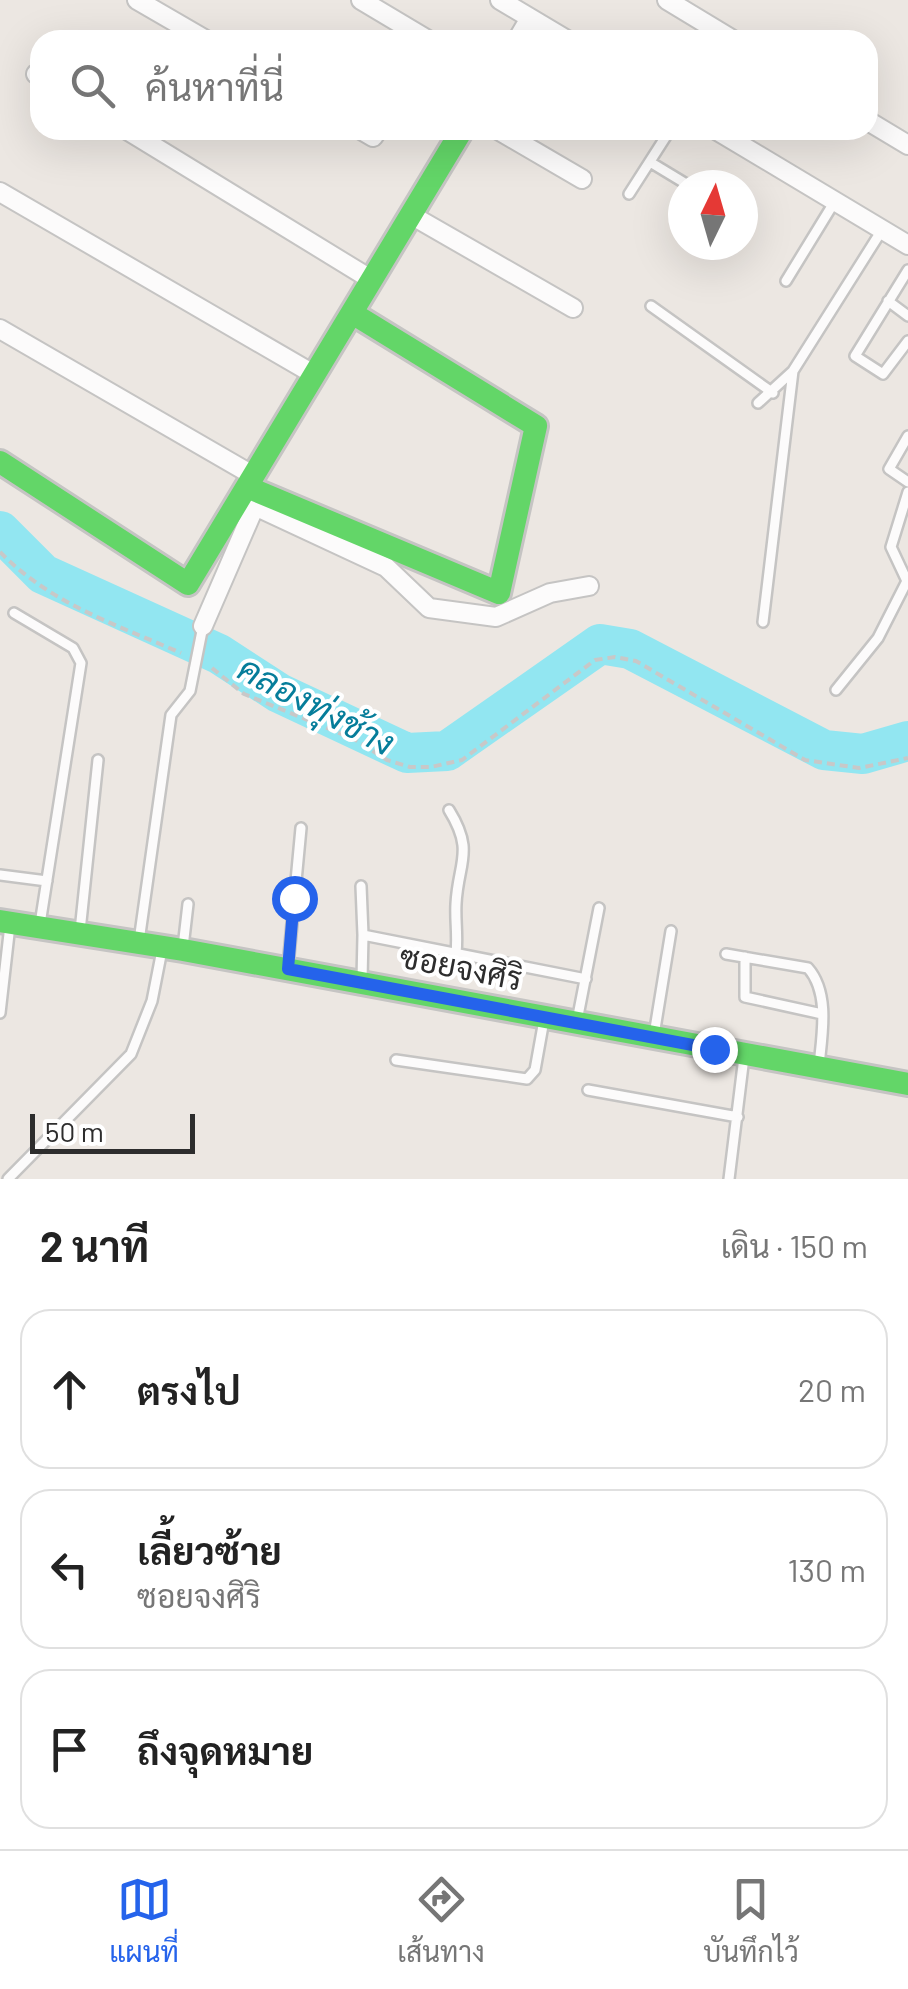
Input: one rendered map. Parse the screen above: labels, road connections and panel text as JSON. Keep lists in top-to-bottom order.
{
  "streets": {
    "street": ["ซอยจงศิริ"]
  },
  "water": ["คลองทุ่งช้าง"],
  "scale_bar": "50 m",
  "north": "top",
  "page": {
    "search": "ค้นหาที่นี่",
    "scale": "50 m",
    "heading": ["2 นาที", "เดิน · 150 m"],
    "list": [
      ["ตรงไป", "20 m"],
      ["เลี้ยวซ้าย", "ซอยจงศิริ", "130 m"],
      "ถึงจุดหมาย"
    ],
    "nav": ["แผนที่", "เส้นทาง", "บันทึกไว้"]
  }
}
